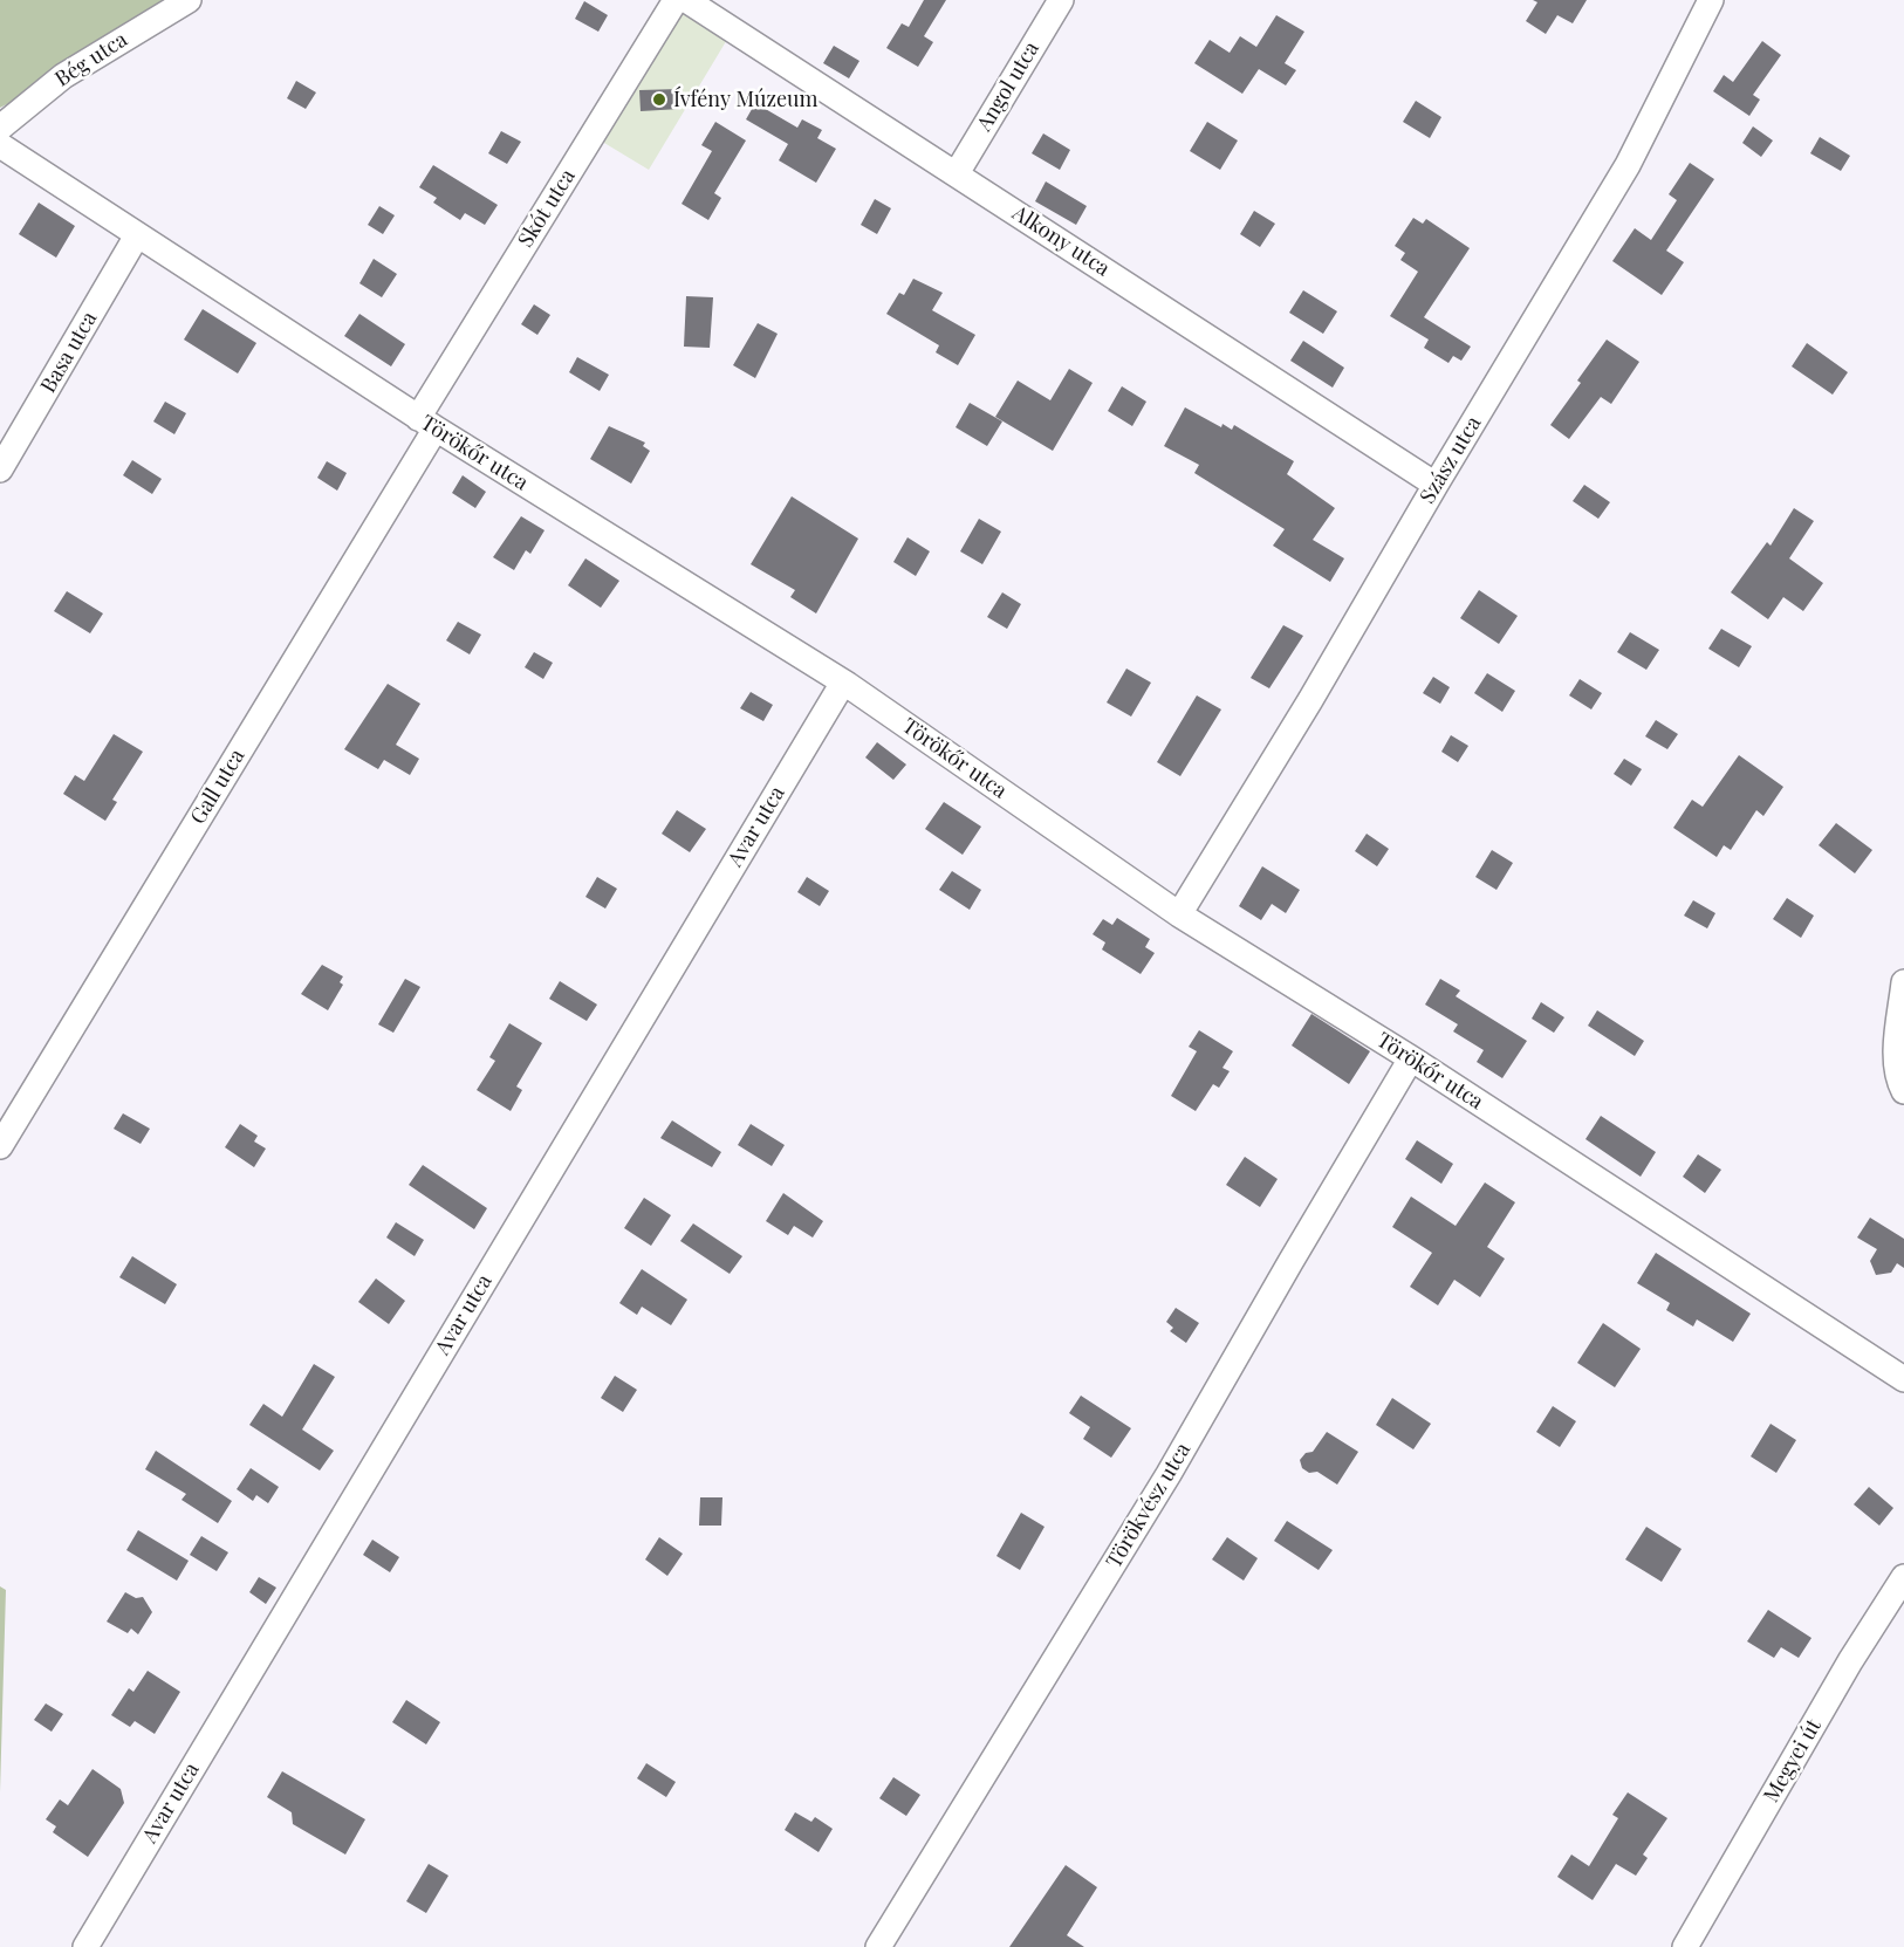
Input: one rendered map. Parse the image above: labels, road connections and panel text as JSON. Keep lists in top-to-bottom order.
{
  "streets": {
    "street": [
      "Bég utca",
      "Angol utca",
      "Skót utca",
      "Alkony utca",
      "Basa utca",
      "Törökőr utca",
      "Szász utca",
      "Gall utca",
      "Avar utca",
      "Törökvész utca",
      "Megyei út"
    ]
  },
  "crossings": [
    ["Angol utca", "Alkony utca"],
    ["Skót utca", "Törökőr utca"],
    ["Skót utca", "Gall utca"],
    ["Alkony utca", "Szász utca"],
    ["Basa utca", "Törökőr utca"],
    ["Törökőr utca", "Szász utca"],
    ["Törökőr utca", "Gall utca"],
    ["Törökőr utca", "Avar utca"],
    ["Törökőr utca", "Törökvész utca"]
  ],
  "places": ["Ívfény Múzeum"]
}
